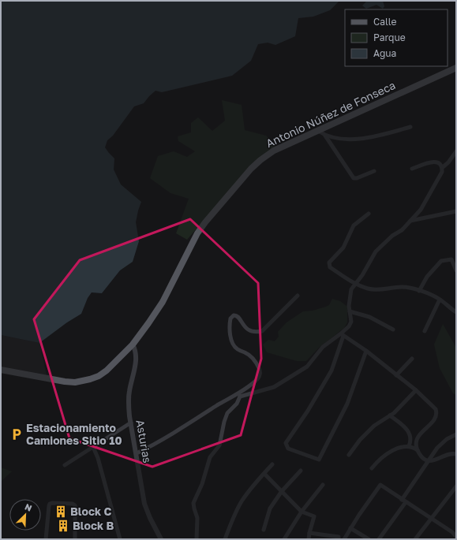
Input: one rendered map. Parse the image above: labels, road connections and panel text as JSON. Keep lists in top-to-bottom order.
{
  "streets": {
    "main road": ["Antonio Núñez de Fonseca"],
    "street": ["Asturias"]
  },
  "crossings": [
    ["Antonio Núñez de Fonseca", "Asturias"]
  ],
  "places": {
    "parking": ["Estacionamiento Camiones Sitio 10"],
    "building": ["Block C", "Block B"]
  },
  "legend": ["Calle", "Parque", "Agua"],
  "north": "top right"
}
